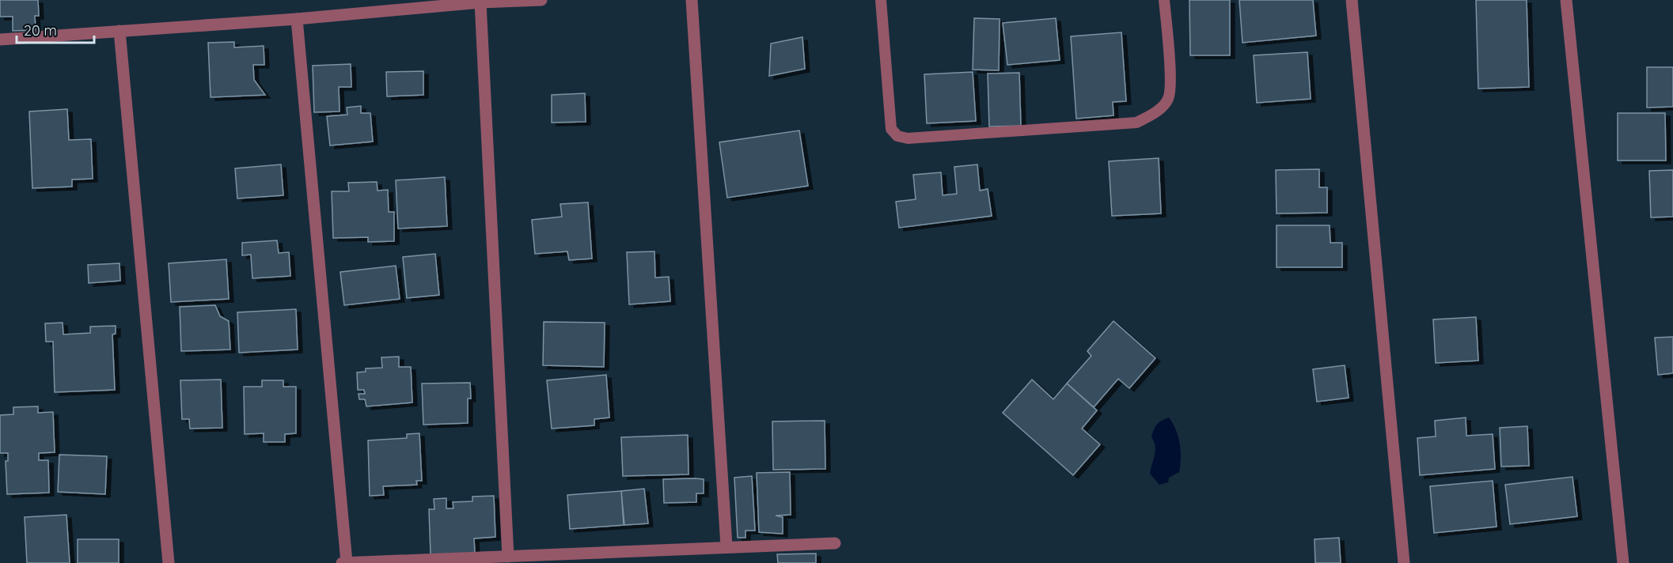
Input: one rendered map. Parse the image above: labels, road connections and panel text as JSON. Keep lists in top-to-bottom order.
{
  "scale_bar": "20 m"
}
